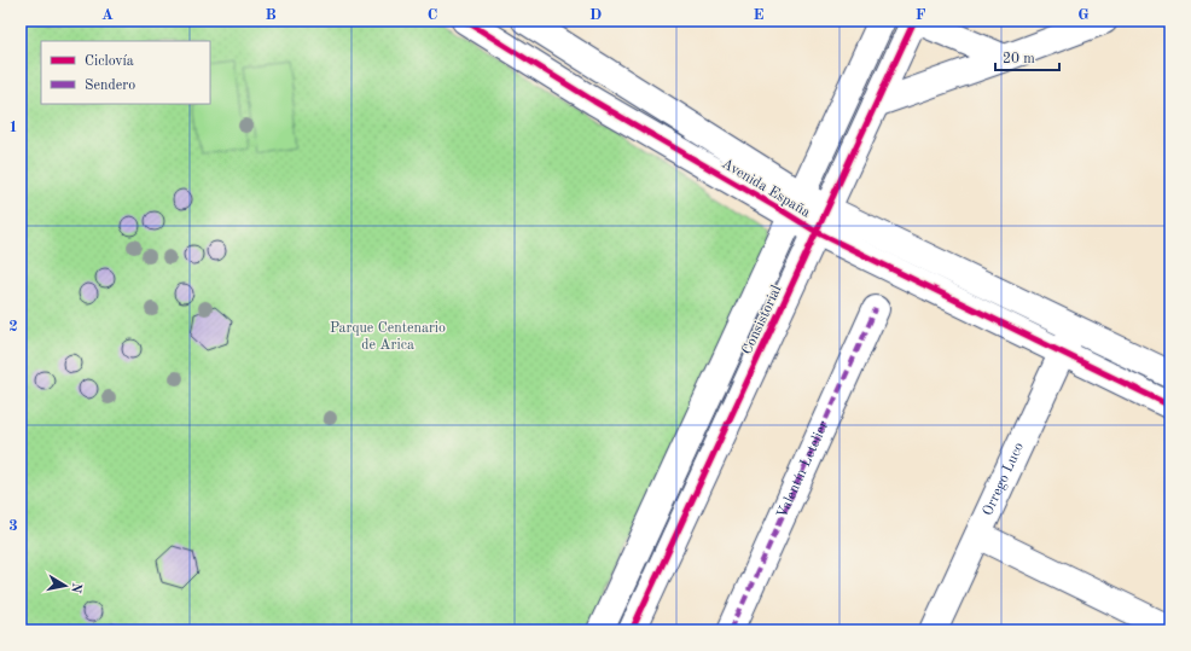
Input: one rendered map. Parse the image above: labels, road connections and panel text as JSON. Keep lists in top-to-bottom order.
{
  "streets": {
    "street": [
      "Avenida España",
      "Consistorial",
      "Valentín Letelier",
      "Orrego Luco"
    ]
  },
  "crossings": [
    ["Avenida España", "Consistorial"],
    ["Avenida España", "Orrego Luco"]
  ],
  "parks": ["Parque Centenario de Arica"],
  "legend": ["Ciclovía", "Sendero"],
  "scale_bar": "20 m",
  "north": "right",
  "grid": {
    "columns": [
      "A",
      "B",
      "C",
      "D",
      "E",
      "F",
      "G"
    ],
    "rows": ["1", "2", "3"]
  }
}
